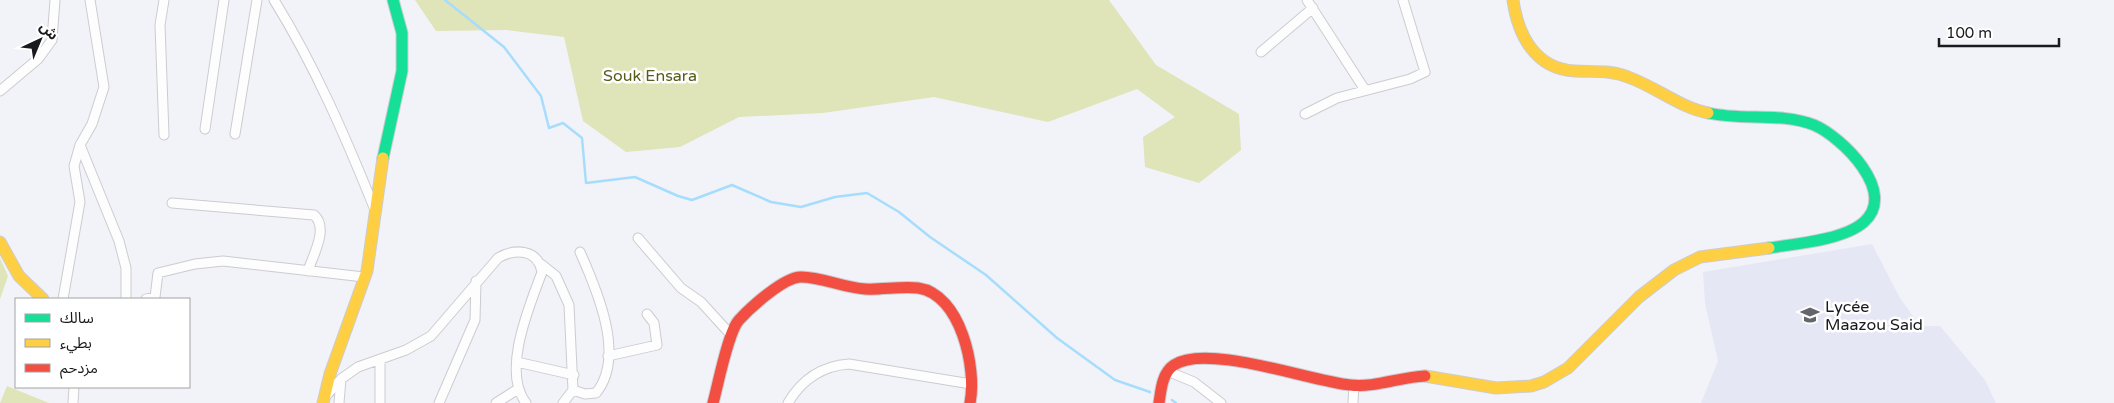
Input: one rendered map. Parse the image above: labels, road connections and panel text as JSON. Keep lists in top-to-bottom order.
{
  "parks": ["Souk Ensara"],
  "places": {
    "school or university": ["Lycée Maazou Said"]
  },
  "legend": ["سالك", "بطيء", "مزدحم"],
  "scale_bar": "100 m",
  "north": "top right"
}
